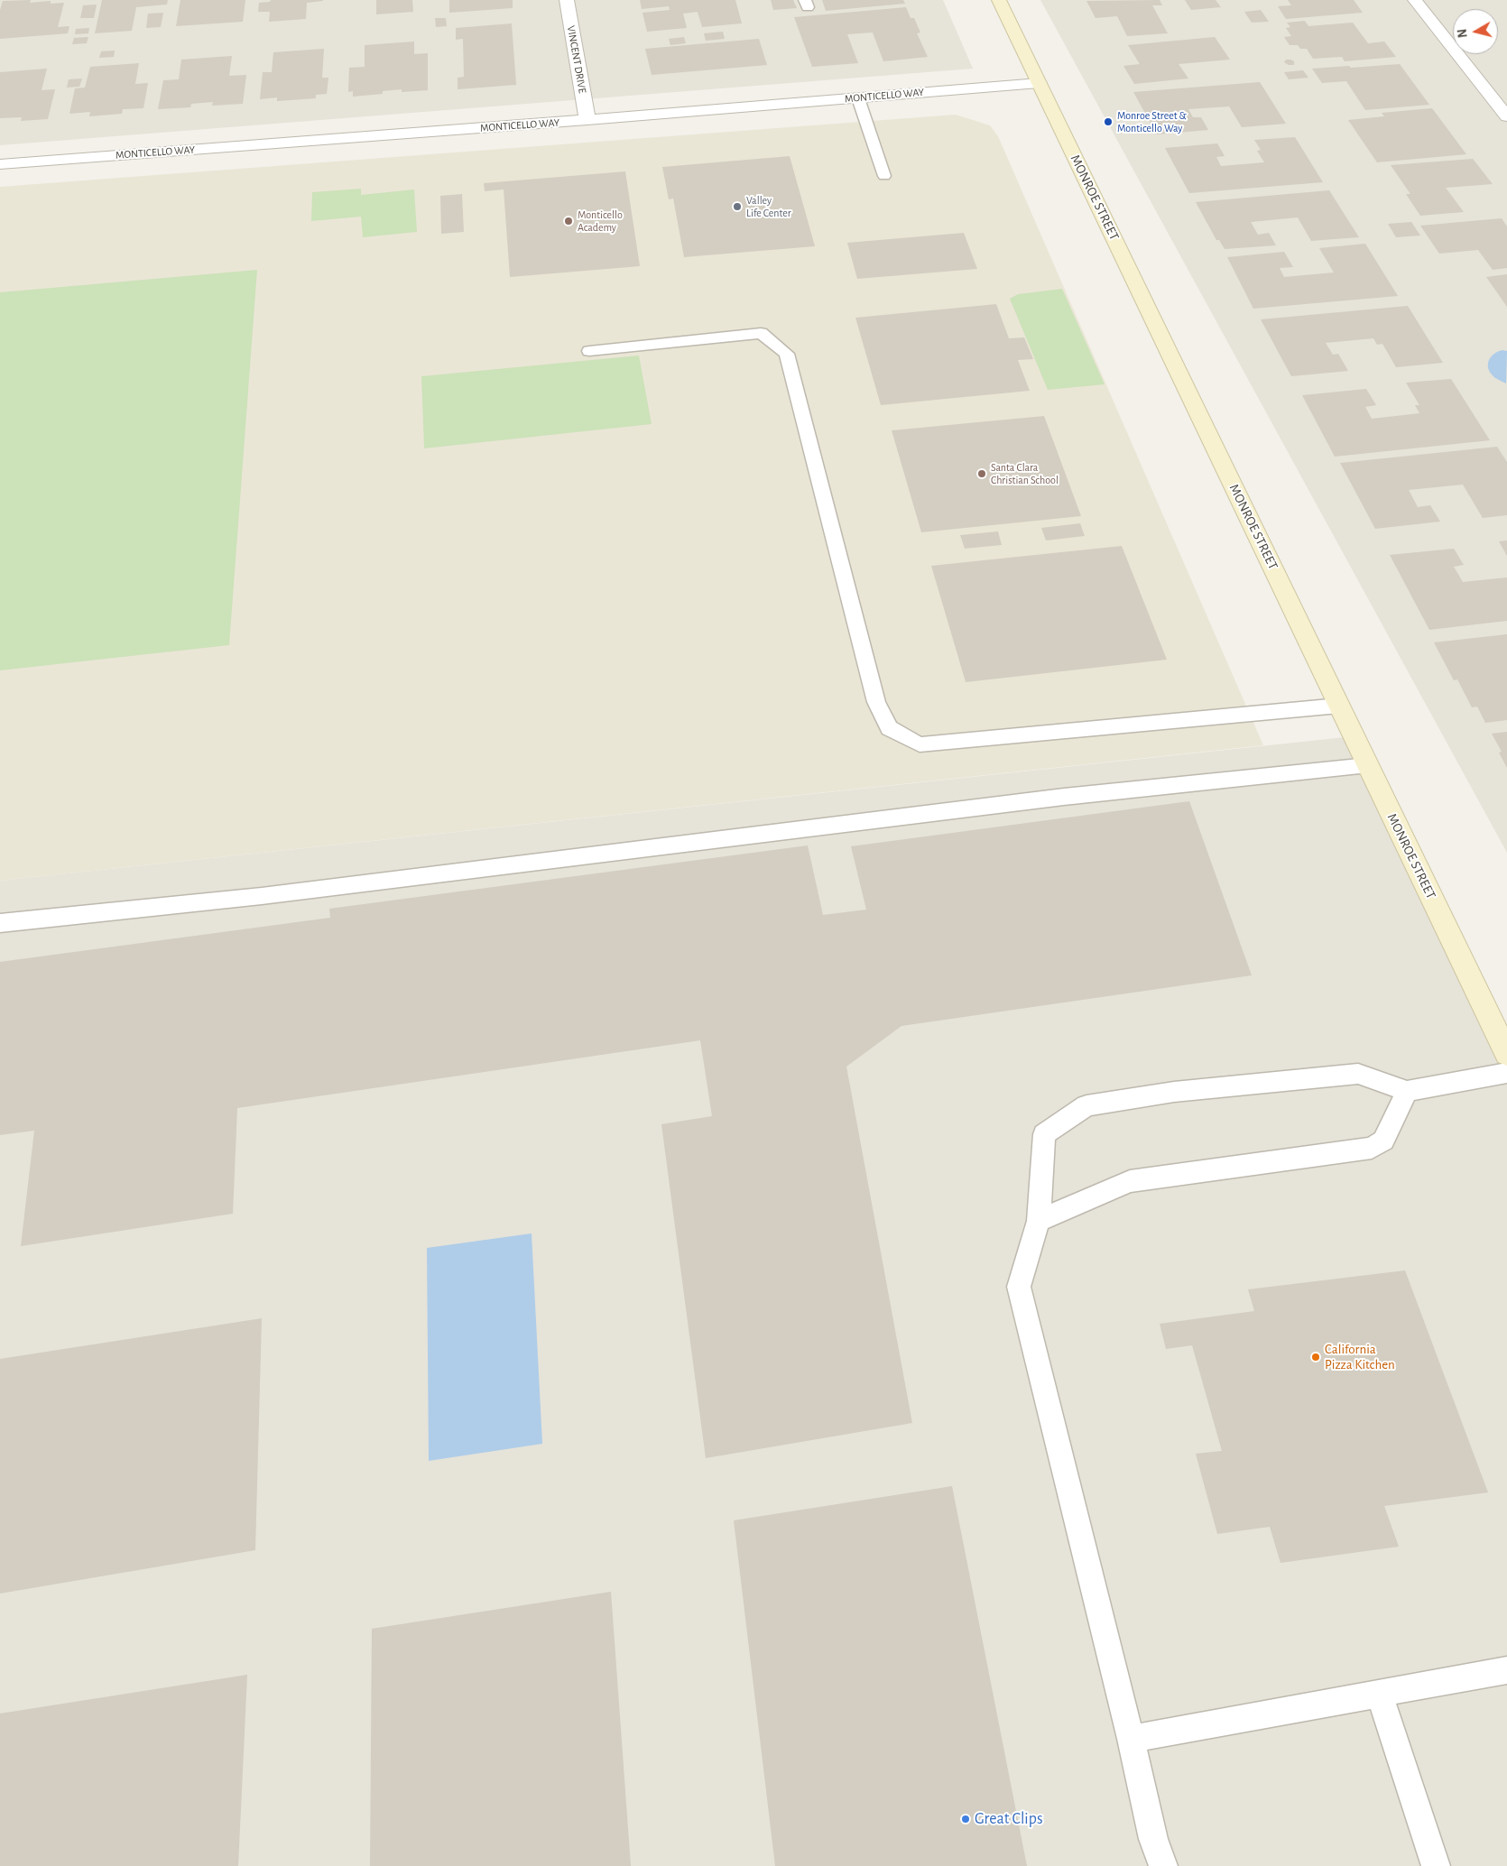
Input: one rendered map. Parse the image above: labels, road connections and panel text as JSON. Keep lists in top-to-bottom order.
{
  "streets": {
    "main road": ["MONROE STREET"],
    "street": ["VINCENT DRIVE", "MONTICELLO WAY"]
  },
  "crossings": [
    ["VINCENT DRIVE", "MONTICELLO WAY"],
    ["MONTICELLO WAY", "MONROE STREET"]
  ],
  "places": [
    "Monroe Street & Monticello Way",
    "Valley Life Center",
    "Monticello Academy",
    "Santa Clara Christian School",
    "California Pizza Kitchen",
    "Great Clips"
  ],
  "north": "left"
}
